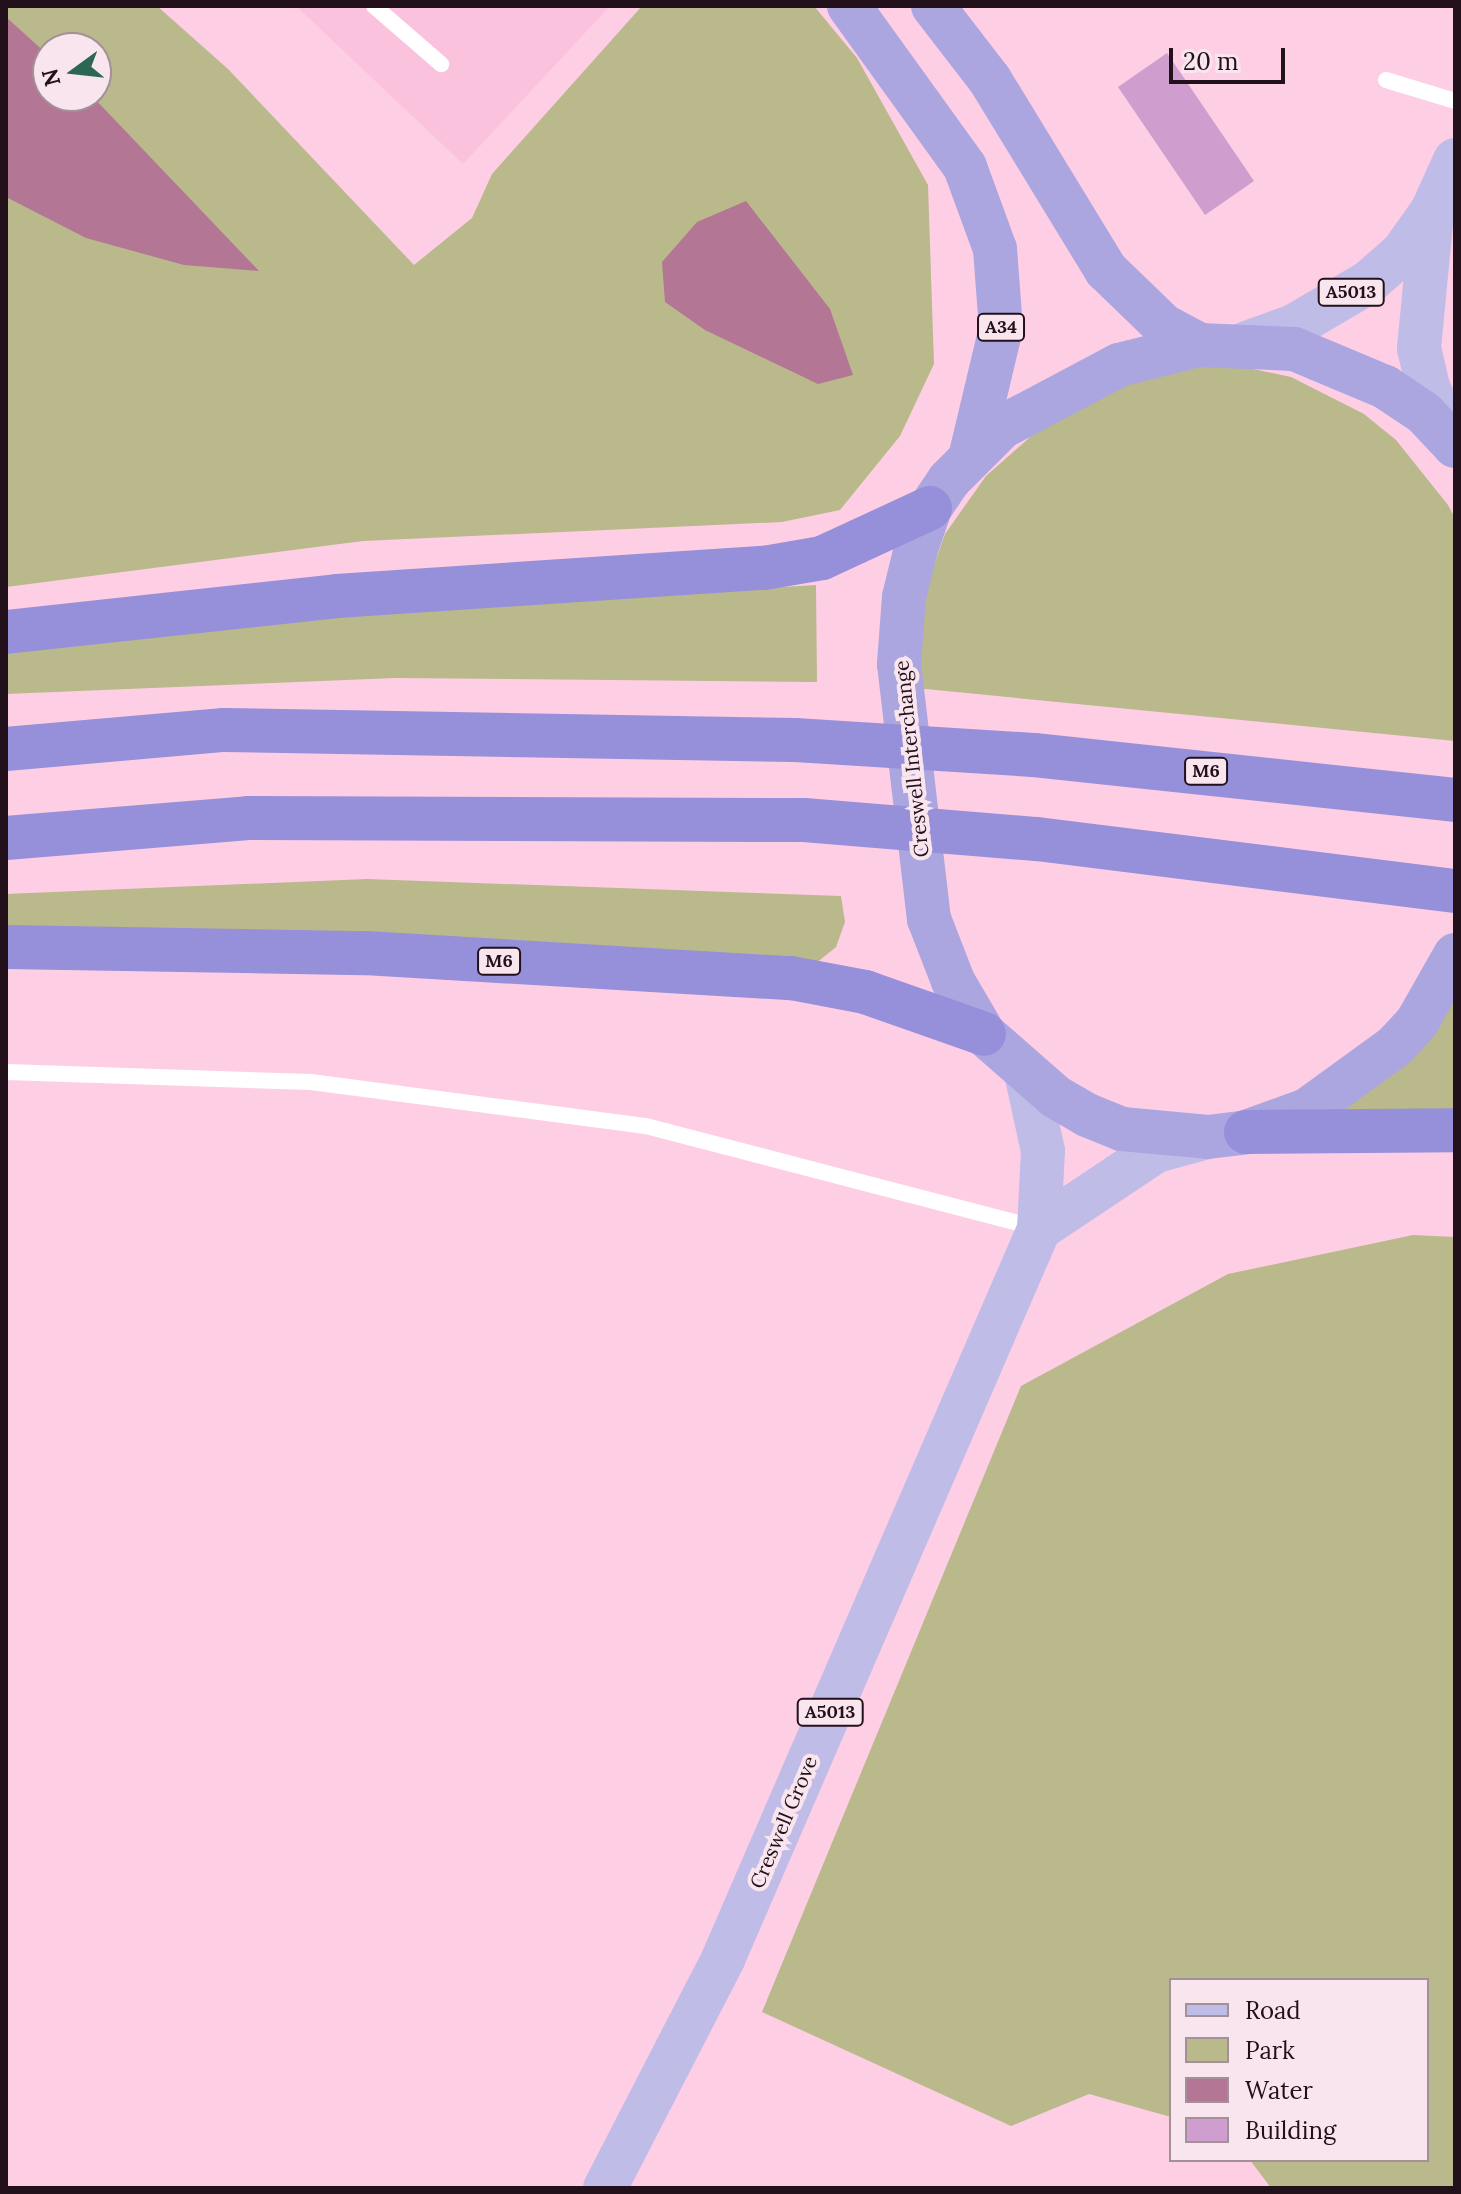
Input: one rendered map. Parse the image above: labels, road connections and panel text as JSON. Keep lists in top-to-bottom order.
{
  "streets": {
    "highway": ["A34", "Creswell Interchange", "M6"],
    "main road": ["A5013", "Creswell Grove"]
  },
  "crossings": [
    ["A5013", "Creswell Interchange"],
    ["A34", "Creswell Interchange"],
    ["Creswell Interchange", "M6"],
    ["Creswell Interchange", "Creswell Grove"]
  ],
  "legend": [
    "Road",
    "Park",
    "Water",
    "Building"
  ],
  "scale_bar": "20 m",
  "north": "left"
}
